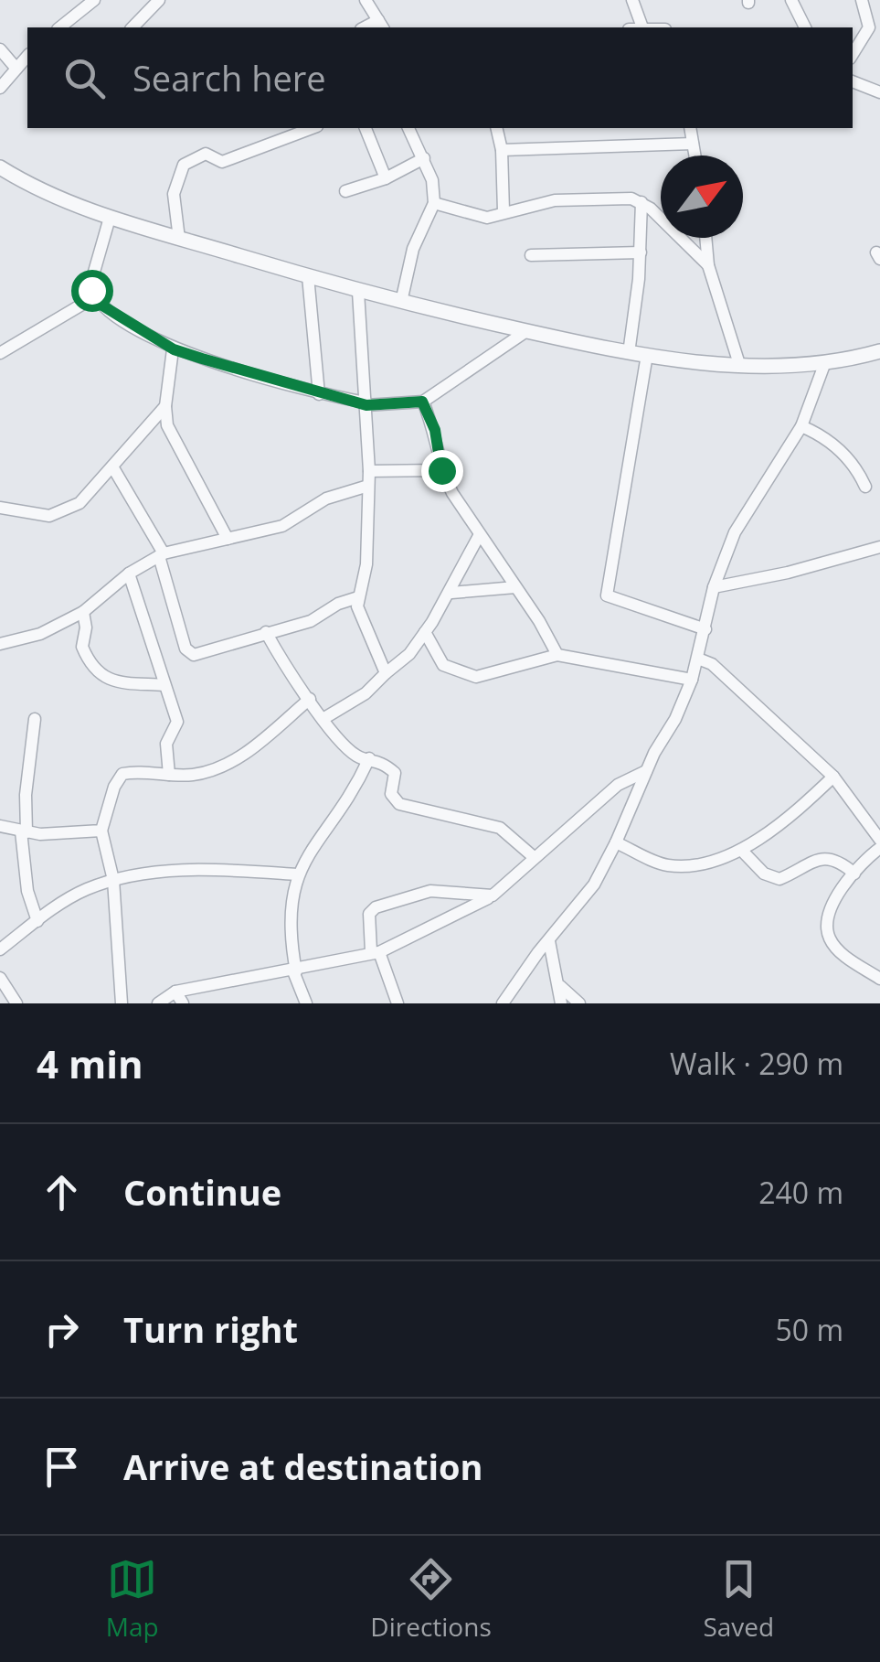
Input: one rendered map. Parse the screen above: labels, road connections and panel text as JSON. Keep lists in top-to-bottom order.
{
  "north": "top right",
  "page": {
    "search": "Search here",
    "heading": ["4 min", "Walk · 290 m"],
    "list": [
      ["Continue", "240 m"],
      ["Turn right", "50 m"],
      "Arrive at destination"
    ],
    "nav": ["Map", "Directions", "Saved"]
  }
}
